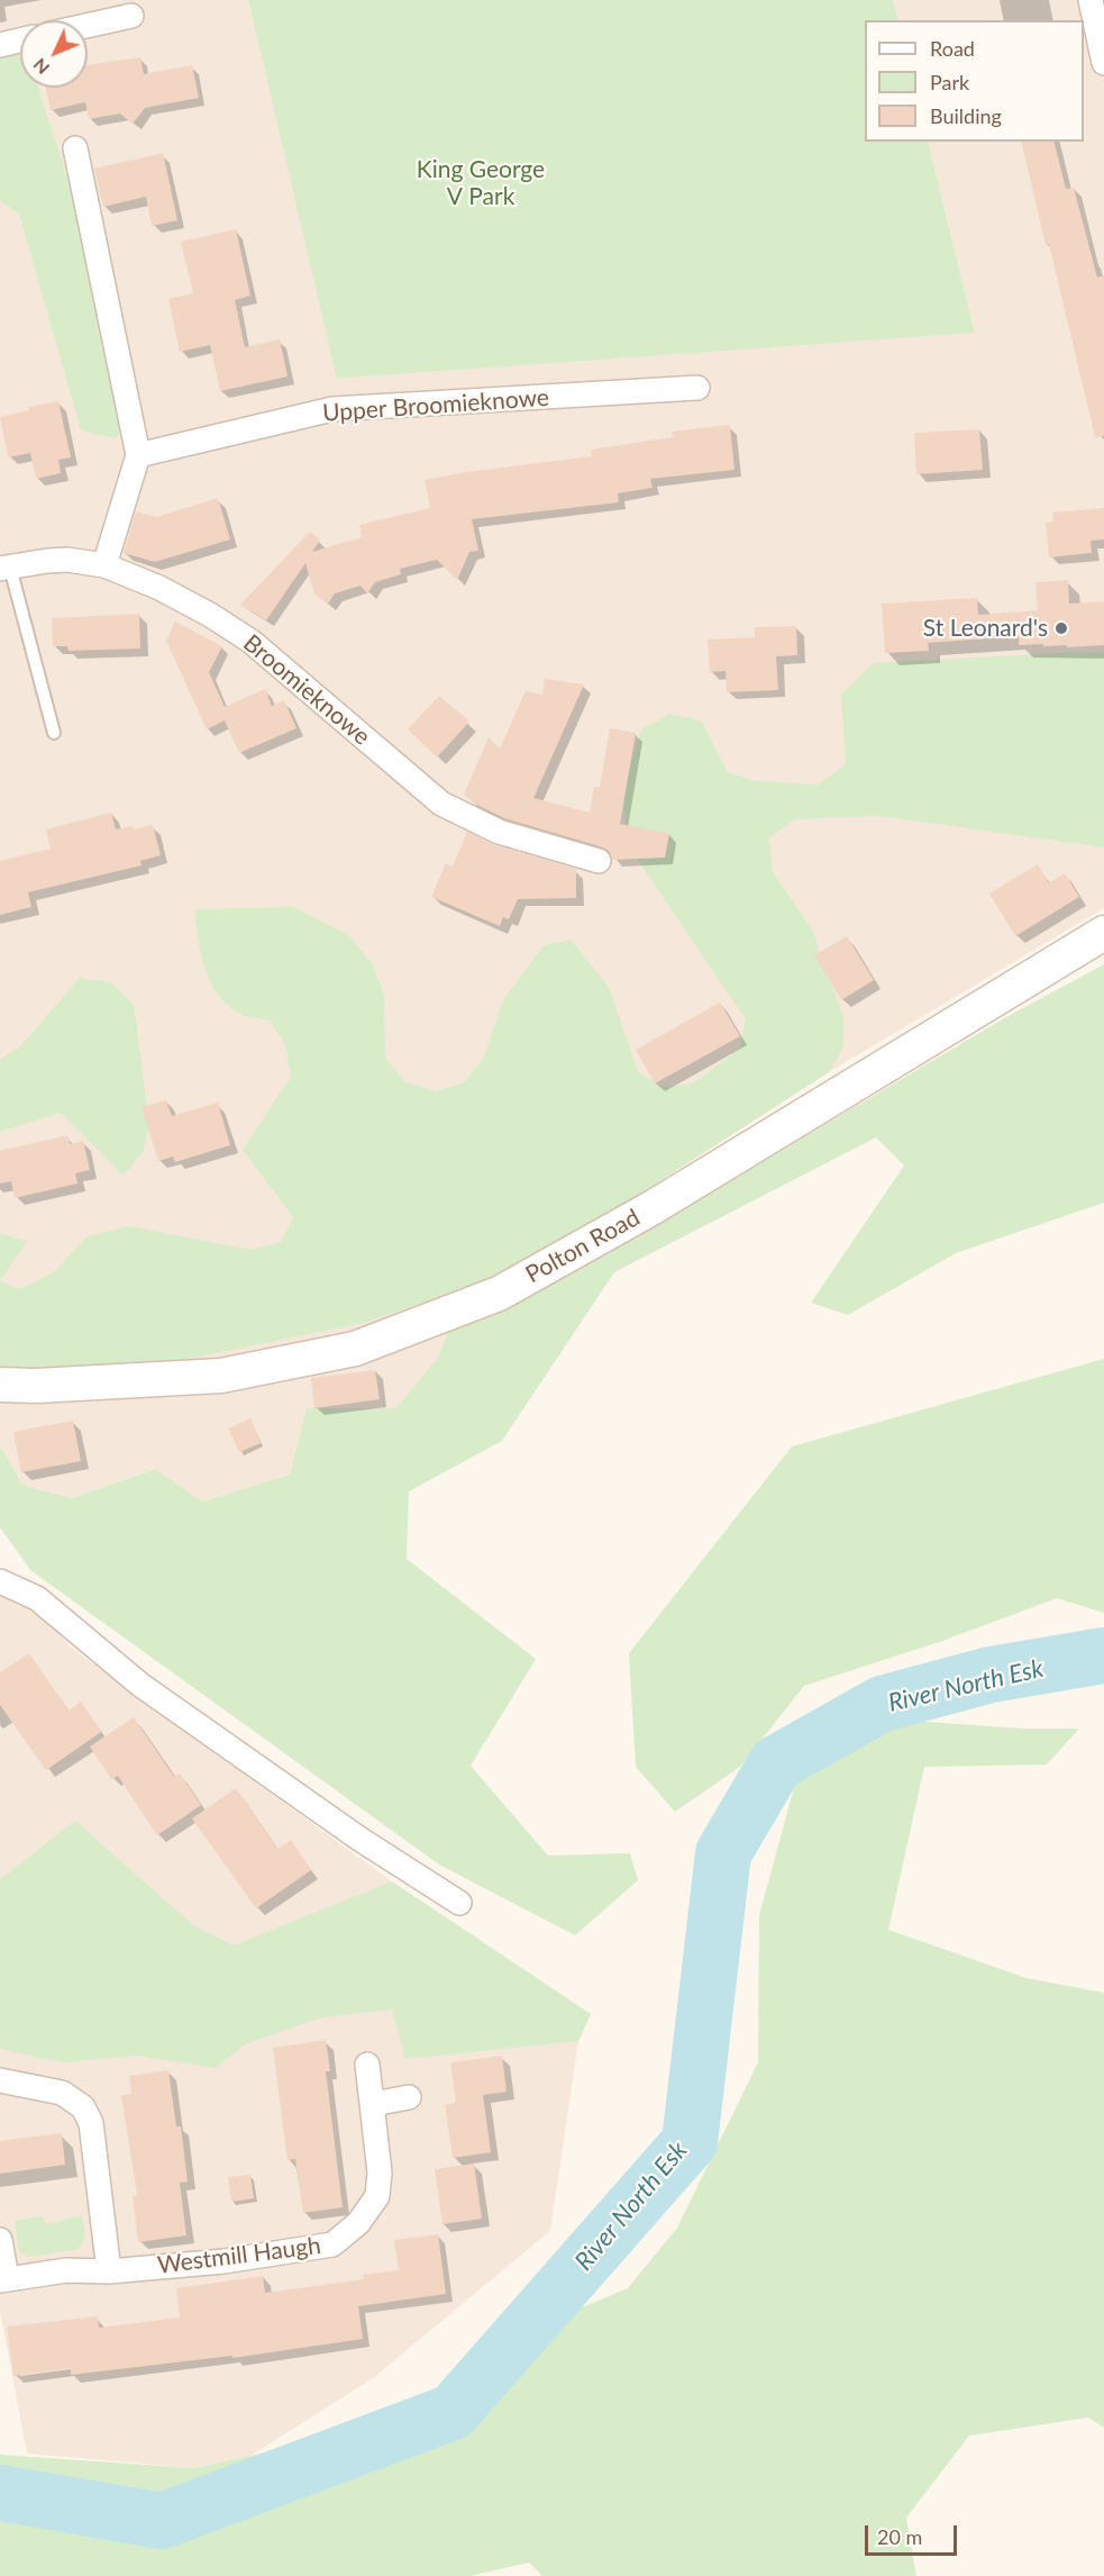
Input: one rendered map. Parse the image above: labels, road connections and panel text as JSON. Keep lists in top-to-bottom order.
{
  "streets": {
    "street": [
      "Upper Broomieknowe",
      "Broomieknowe",
      "Polton Road",
      "Westmill Haugh"
    ]
  },
  "water": ["River North Esk"],
  "parks": ["King George V Park"],
  "places": ["St Leonard's"],
  "legend": ["Road", "Park", "Building"],
  "scale_bar": "20 m",
  "north": "bottom left"
}
